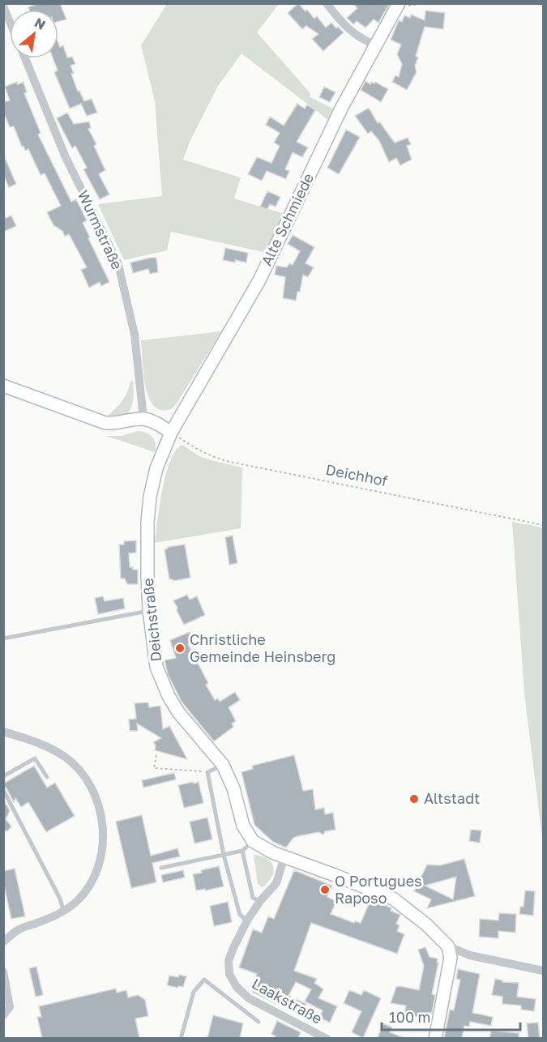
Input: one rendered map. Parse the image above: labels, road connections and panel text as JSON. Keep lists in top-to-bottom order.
{
  "streets": {
    "street": [
      "Alte Schmiede",
      "Wurmstraße",
      "Deichstraße",
      "Laakstraße"
    ],
    "path": ["Deichhof"]
  },
  "crossings": [
    ["Alte Schmiede", "Deichhof"],
    ["Alte Schmiede", "Deichstraße"],
    ["Deichhof", "Deichstraße"]
  ],
  "places": ["Christliche Gemeinde Heinsberg", "Altstadt", "O Portugues Raposo"],
  "scale_bar": "100 m",
  "north": "top right"
}
